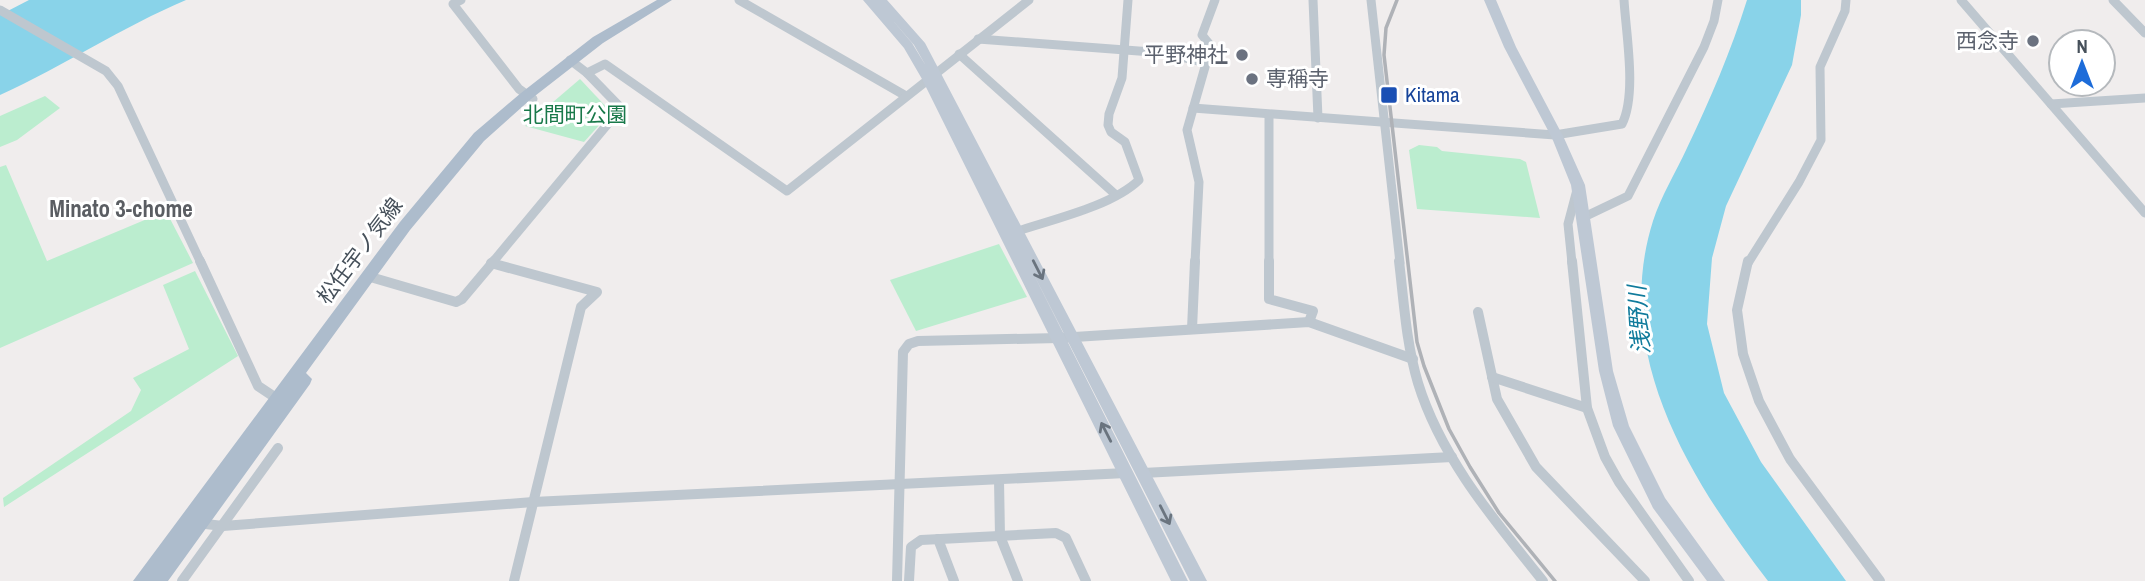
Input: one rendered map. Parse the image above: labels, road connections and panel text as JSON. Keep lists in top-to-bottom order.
{
  "streets": {
    "main road": ["松任宇ノ気線"]
  },
  "districts": ["Minato 3-chome"],
  "water": ["浅野川"],
  "parks": ["北間町公園"],
  "places": {
    "other": ["西念寺", "平野神社", "専稱寺"],
    "transit": ["Kitama"]
  },
  "north": "top"
}
